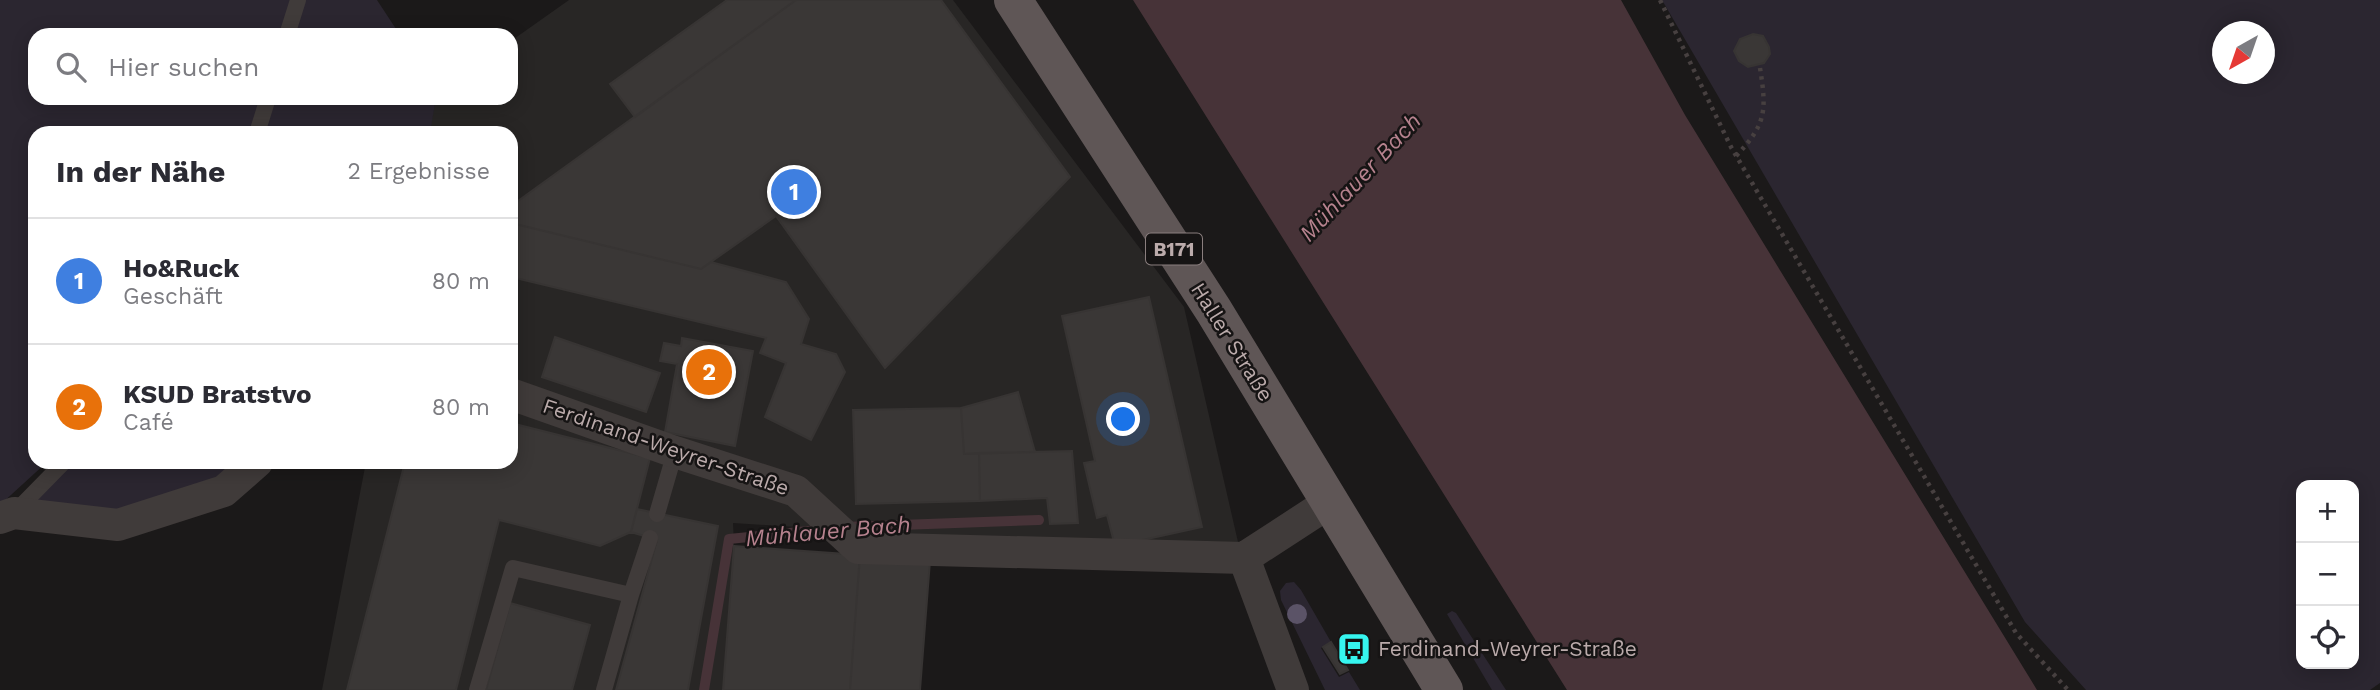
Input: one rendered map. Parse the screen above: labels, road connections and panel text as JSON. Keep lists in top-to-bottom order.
{
  "streets": {
    "main road": ["B171", "Haller Straße"],
    "street": ["Ferdinand-Weyrer-Straße"]
  },
  "water": ["Mühlauer Bach"],
  "places": {
    "bus stop": ["Ferdinand-Weyrer-Straße"]
  },
  "north": "bottom left",
  "page": {
    "search": "Hier suchen",
    "heading": ["In der Nähe", "2 Ergebnisse"],
    "pins": ["1", "2"],
    "list": [
      {
        "mark": "1",
        "name": "Ho&Ruck",
        "note": "Geschäft",
        "value": "80 m"
      },
      {
        "mark": "2",
        "name": "KSUD Bratstvo",
        "note": "Café",
        "value": "80 m"
      }
    ],
    "map_buttons": ["+", "−"]
  }
}
